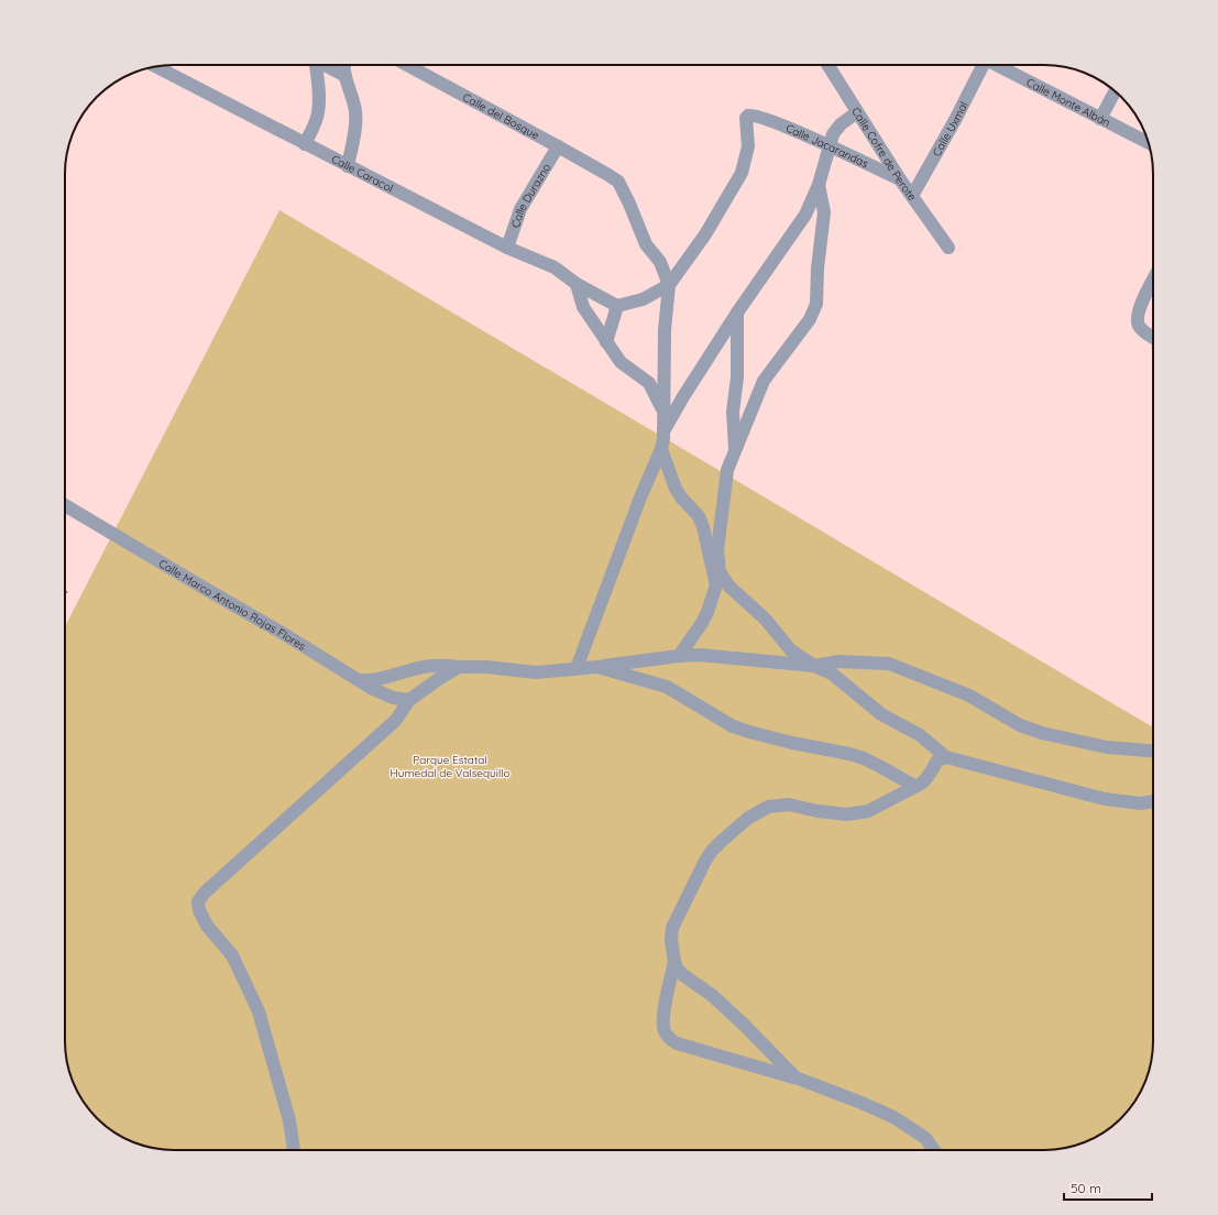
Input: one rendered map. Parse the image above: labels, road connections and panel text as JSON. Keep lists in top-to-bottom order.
{
  "streets": {
    "street": [
      "Calle Monte Albán",
      "Calle del Bosque",
      "Calle Uxmal",
      "Calle Jacarandas",
      "Calle Cofre de Perote",
      "Calle Caracol",
      "Calle Durazno",
      "Calle Marco Antonio Rojas Flores"
    ]
  },
  "crossings": [
    ["Calle del Bosque", "Calle Jacarandas"],
    ["Calle del Bosque", "Calle Durazno"],
    ["Calle Uxmal", "Calle Cofre de Perote"],
    ["Calle Jacarandas", "Calle Cofre de Perote"],
    ["Calle Caracol", "Calle Durazno"]
  ],
  "parks": ["Parque Estatal Humedal de Valsequillo"],
  "scale_bar": "50 m"
}
